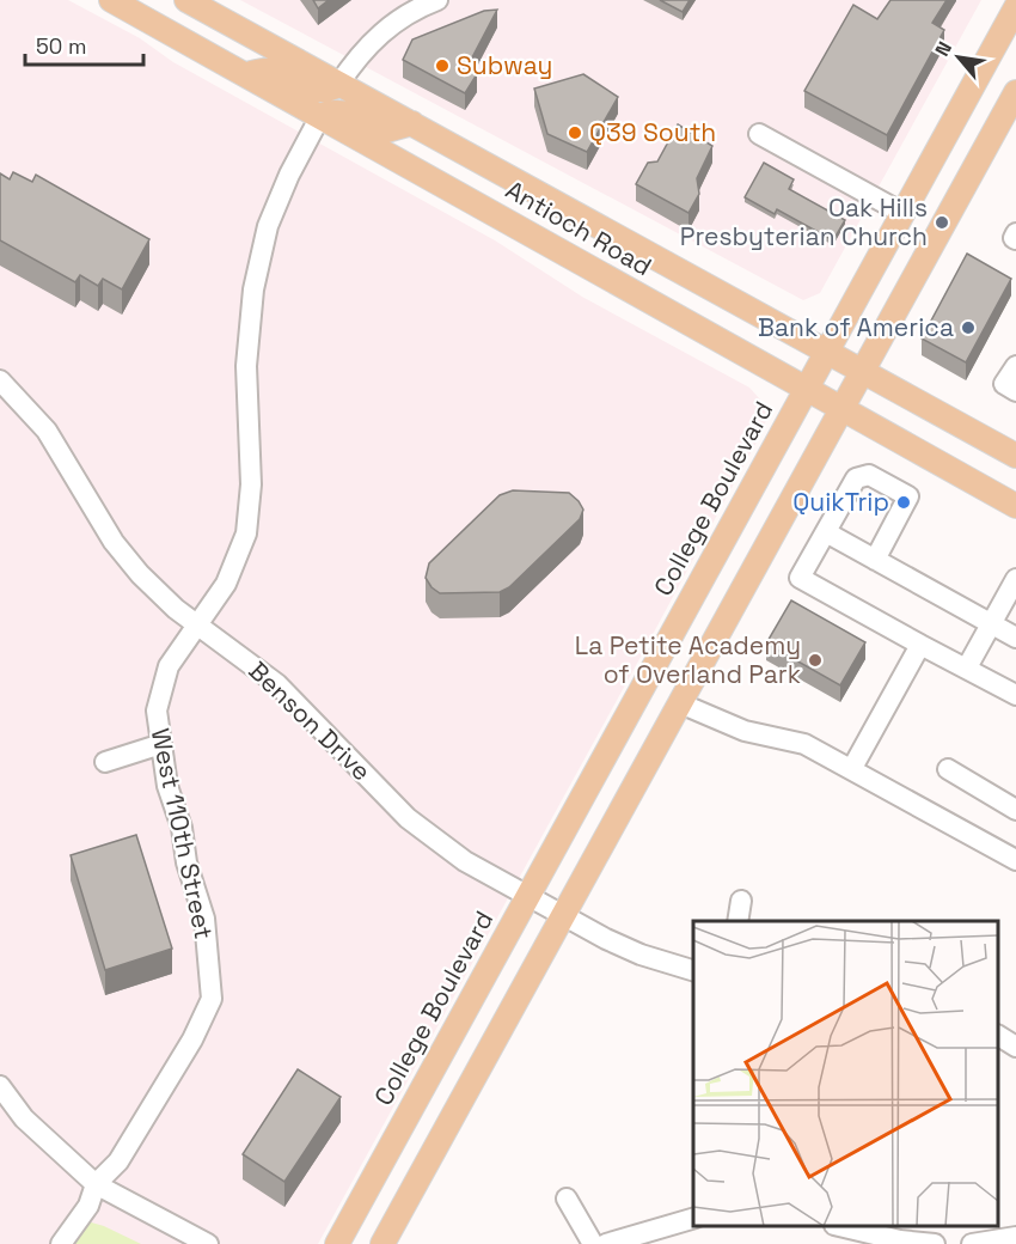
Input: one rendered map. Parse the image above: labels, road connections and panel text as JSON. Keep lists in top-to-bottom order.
{
  "streets": {
    "main road": ["Antioch Road", "College Boulevard"],
    "street": ["Benson Drive", "West 110th Street"]
  },
  "crossings": [
    ["Antioch Road", "College Boulevard"],
    ["Antioch Road", "West 110th Street"],
    ["College Boulevard", "Benson Drive"],
    ["Benson Drive", "West 110th Street"]
  ],
  "places": [
    "Subway",
    "Q39 South",
    "Oak Hills Presbyterian Church",
    "Bank of America",
    "QuikTrip",
    "La Petite Academy of Overland Park"
  ],
  "scale_bar": "50 m",
  "north": "top left"
}
